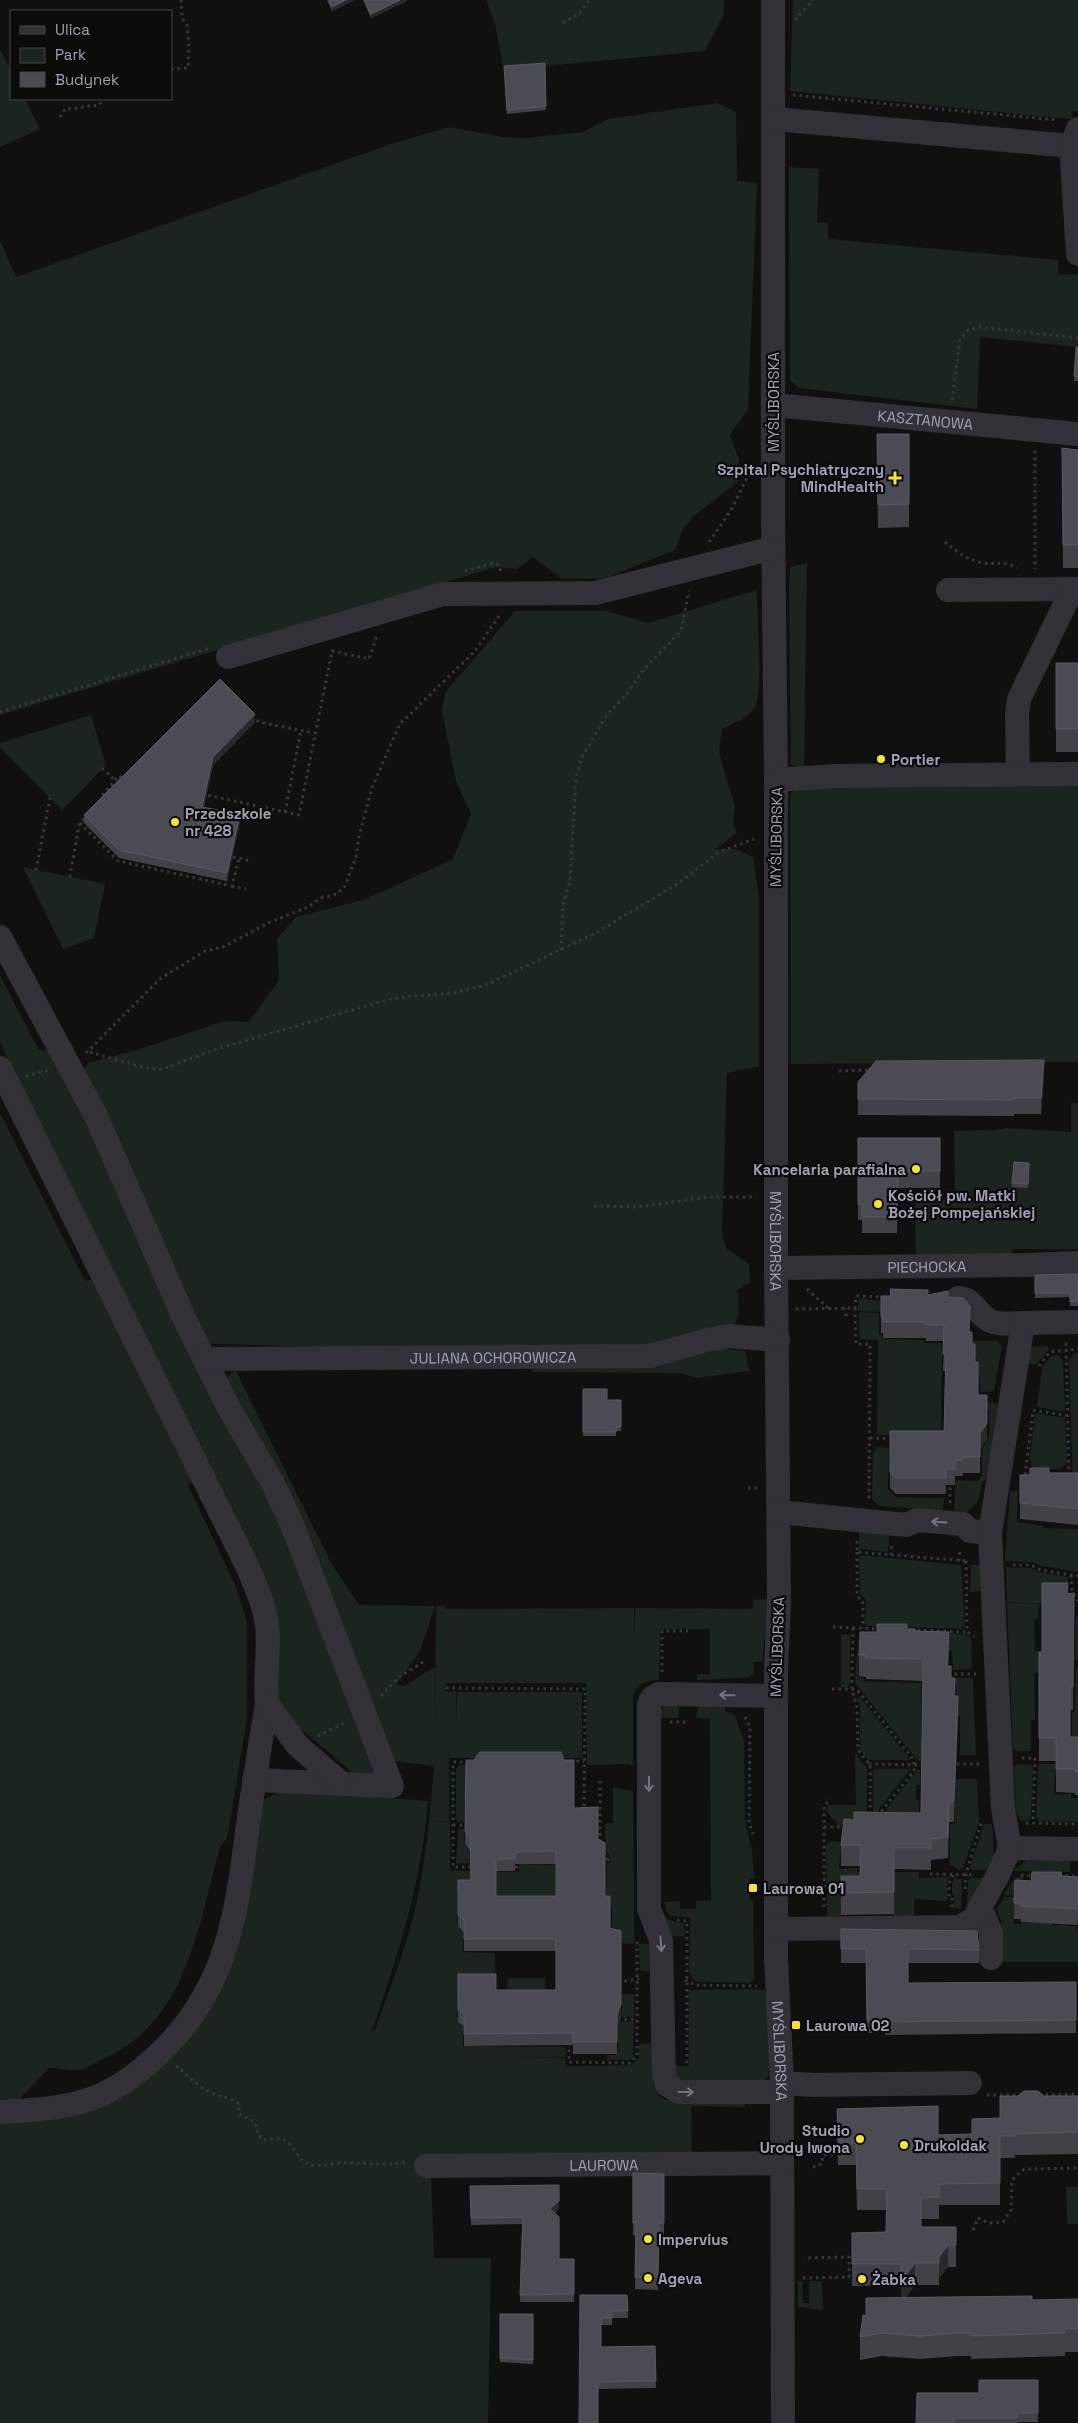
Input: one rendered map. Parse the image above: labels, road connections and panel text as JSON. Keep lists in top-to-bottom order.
{
  "streets": {
    "street": [
      "MYŚLIBORSKA",
      "KASZTANOWA",
      "PIECHOCKA",
      "JULIANA OCHOROWICZA",
      "LAUROWA"
    ]
  },
  "crossings": [
    ["MYŚLIBORSKA", "KASZTANOWA"],
    ["MYŚLIBORSKA", "PIECHOCKA"],
    ["MYŚLIBORSKA", "JULIANA OCHOROWICZA"],
    ["MYŚLIBORSKA", "LAUROWA"]
  ],
  "places": {
    "health": ["Szpital Psychiatryczny MindHealth"],
    "other": [
      "Portier",
      "Przedszkole nr 428",
      "Kancelaria parafialna",
      "Kościół pw. Matki Bożej Pompejańskiej",
      "Studio Urody Iwona",
      "Drukoldak",
      "Impervius",
      "Ageva",
      "Żabka"
    ],
    "transit": ["Laurowa 01", "Laurowa 02"]
  },
  "legend": ["Ulica", "Park", "Budynek"]
}
